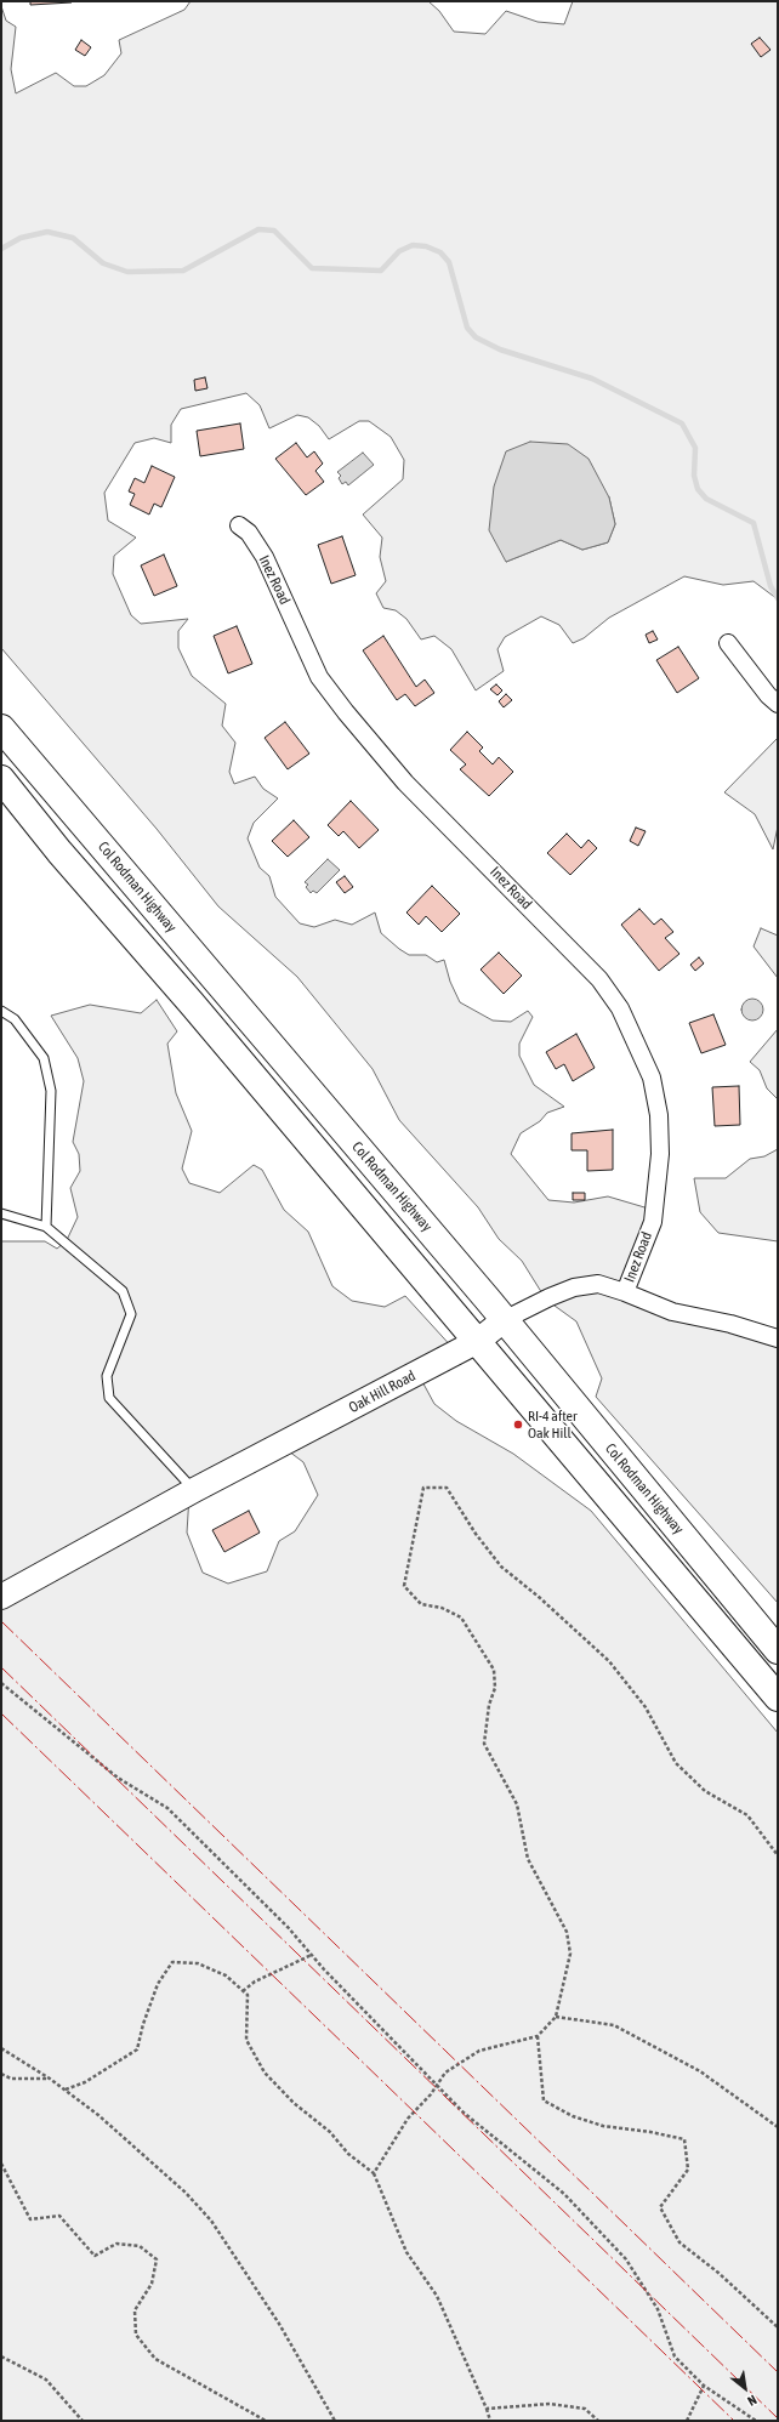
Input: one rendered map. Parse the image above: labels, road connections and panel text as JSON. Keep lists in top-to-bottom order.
{
  "streets": {
    "highway": ["Col Rodman Highway"],
    "street": ["Inez Road", "Oak Hill Road"]
  },
  "crossings": [
    ["Inez Road", "Oak Hill Road"],
    ["Col Rodman Highway", "Oak Hill Road"]
  ],
  "places": ["RI-4 after Oak Hill"],
  "north": "bottom right"
}
